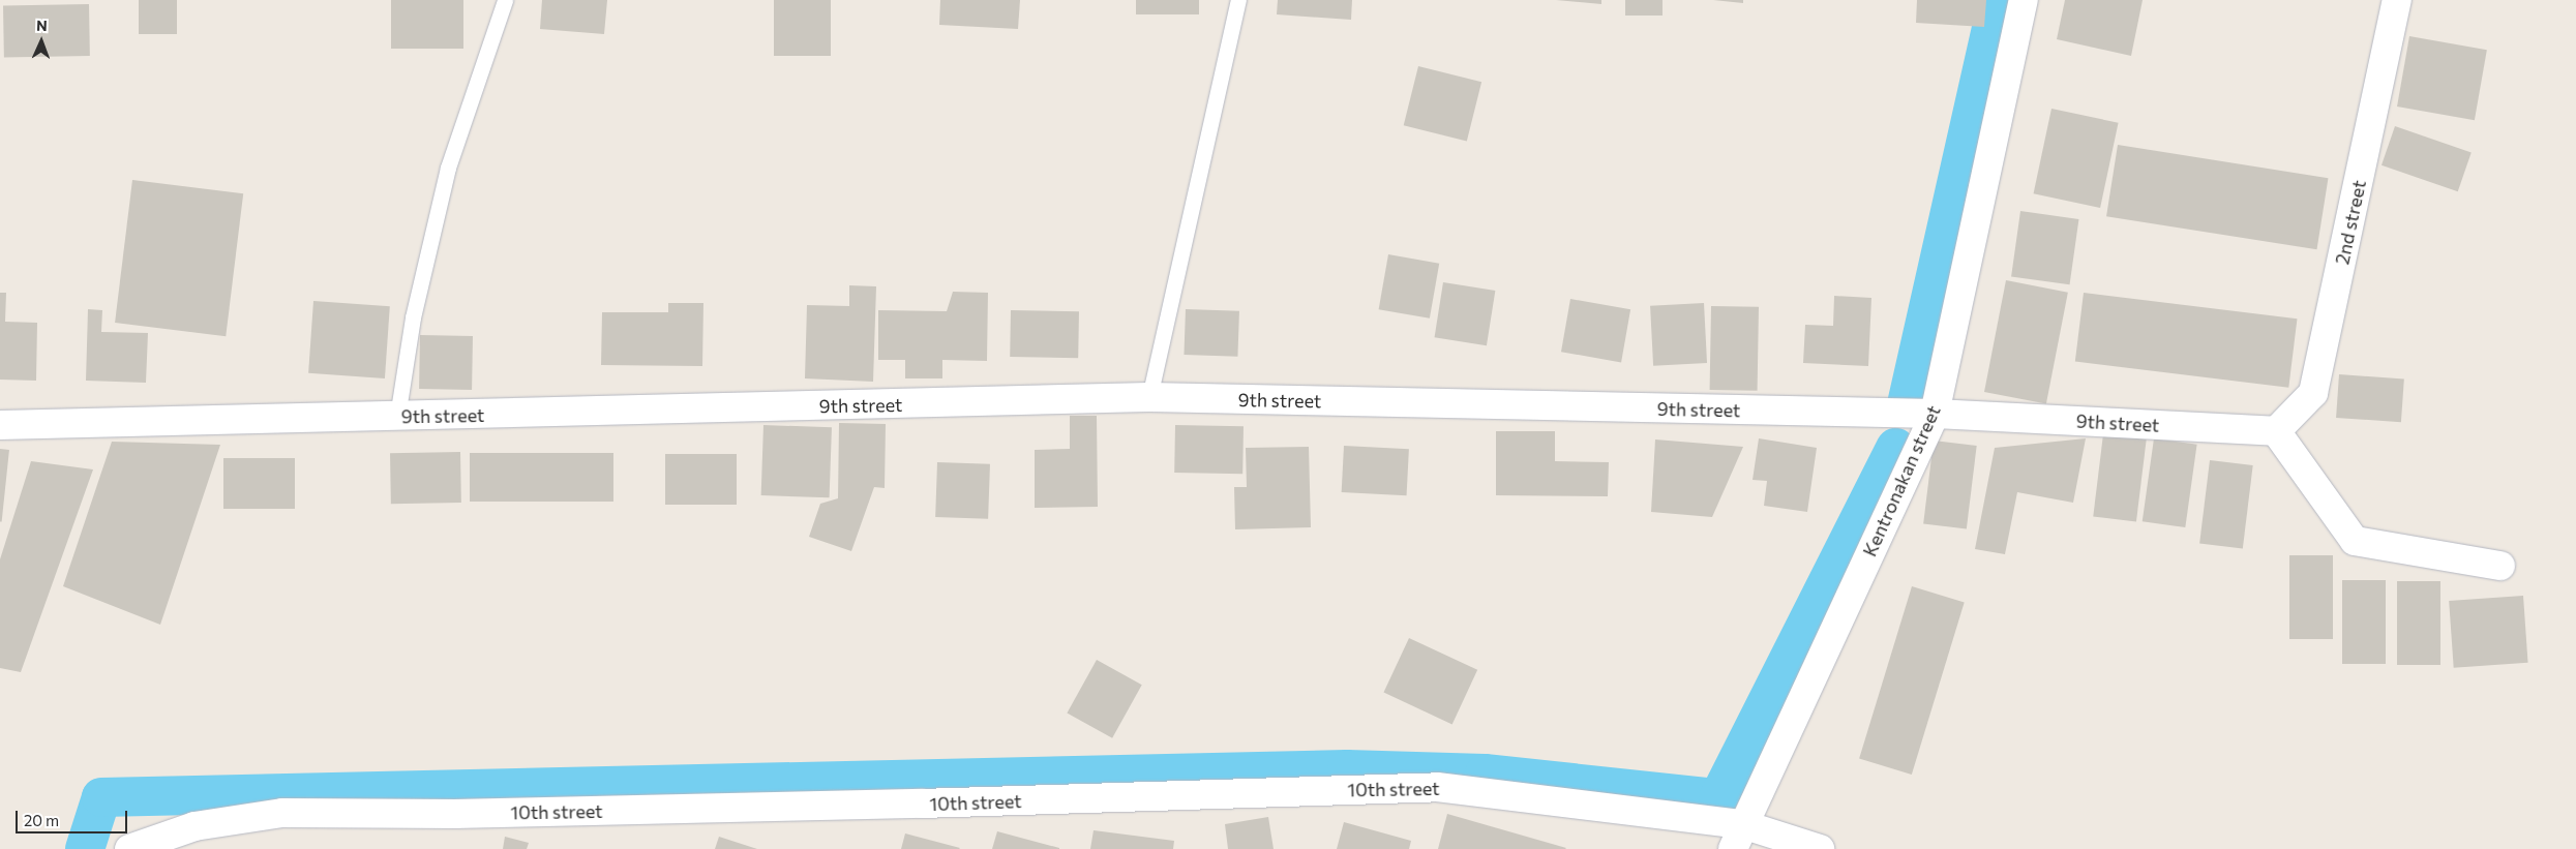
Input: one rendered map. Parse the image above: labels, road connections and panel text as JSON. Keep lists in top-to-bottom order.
{
  "streets": {
    "street": [
      "2nd street",
      "9th street",
      "Kentronakan street",
      "10th street"
    ]
  },
  "crossings": [
    ["2nd street", "9th street"],
    ["9th street", "Kentronakan street"],
    ["Kentronakan street", "10th street"]
  ],
  "scale_bar": "20 m",
  "north": "top"
}
